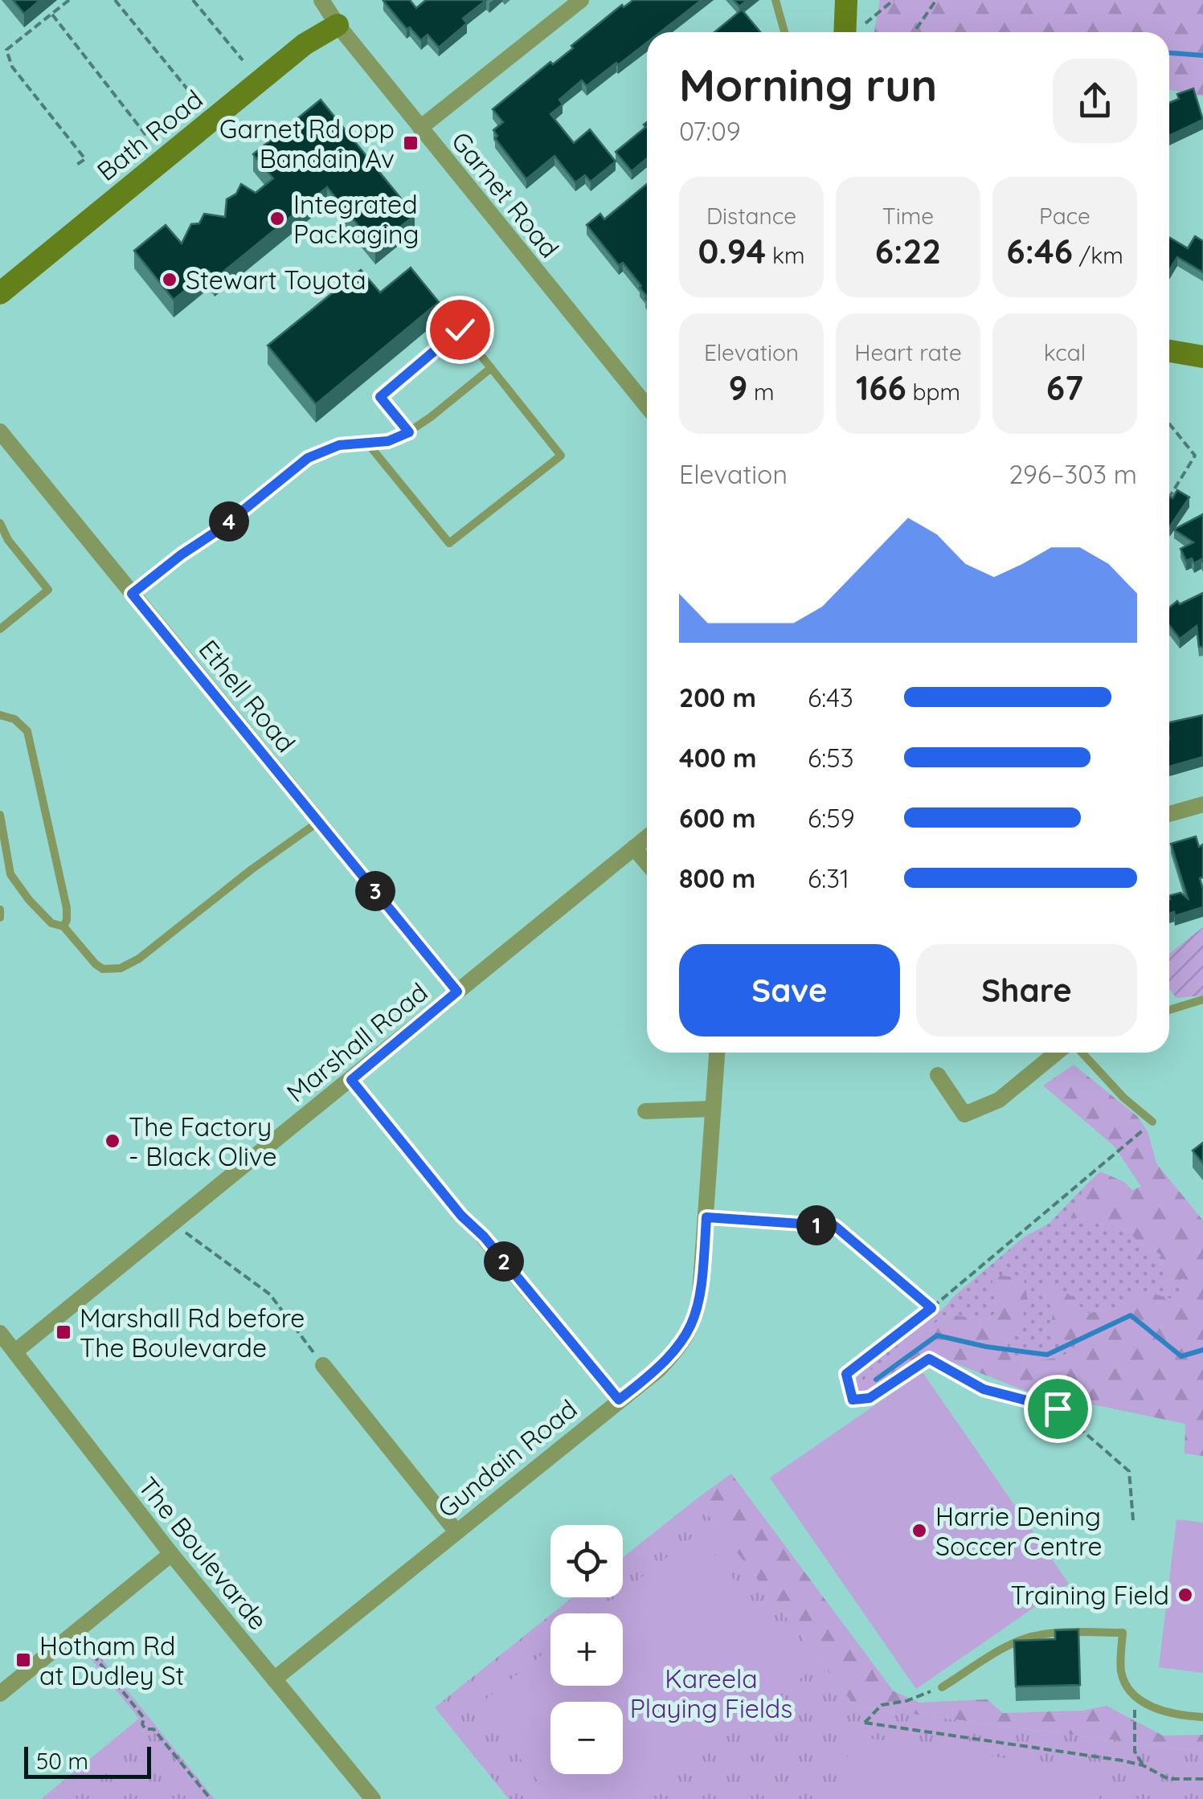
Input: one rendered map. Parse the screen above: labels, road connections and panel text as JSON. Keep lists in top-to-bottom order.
{
  "streets": {
    "street": [
      "Bath Road",
      "Garnet Road",
      "Ethell Road",
      "Marshall Road",
      "Gundain Road",
      "The Boulevarde"
    ]
  },
  "crossings": [
    ["Bath Road", "Garnet Road"],
    ["Ethell Road", "Marshall Road"],
    ["Marshall Road", "The Boulevarde"],
    ["Gundain Road", "The Boulevarde"]
  ],
  "parks": ["Kareela Playing Fields"],
  "places": {
    "transit": ["Garnet Rd opp Bandain Av", "Marshall Rd before The Boulevarde", "Hotham Rd at Dudley St"],
    "other": [
      "Integrated Packaging",
      "Stewart Toyota",
      "The Factory - Black Olive",
      "Harrie Dening Soccer Centre",
      "Training Field"
    ]
  },
  "scale_bar": "50 m",
  "page": {
    "heading": ["Morning run", "07:09"],
    "stats": [
      ["Distance", "0.94 km"],
      ["Time", "6:22"],
      ["Pace", "6:46 /km"],
      ["Elevation", "9 m"],
      ["Heart rate", "166 bpm"],
      ["kcal", "67"]
    ],
    "chart": ["Elevation", "296–303 m"],
    "pins": [
      "4",
      "3",
      "1",
      "2"
    ],
    "list": [
      {
        "name": "200 m",
        "note": "6:43"
      },
      {
        "name": "400 m",
        "note": "6:53"
      },
      {
        "name": "600 m",
        "note": "6:59"
      },
      {
        "name": "800 m",
        "note": "6:31"
      }
    ],
    "buttons": ["Save", "Share"],
    "map_buttons": ["+", "−"],
    "scale": "50 m"
  }
}
